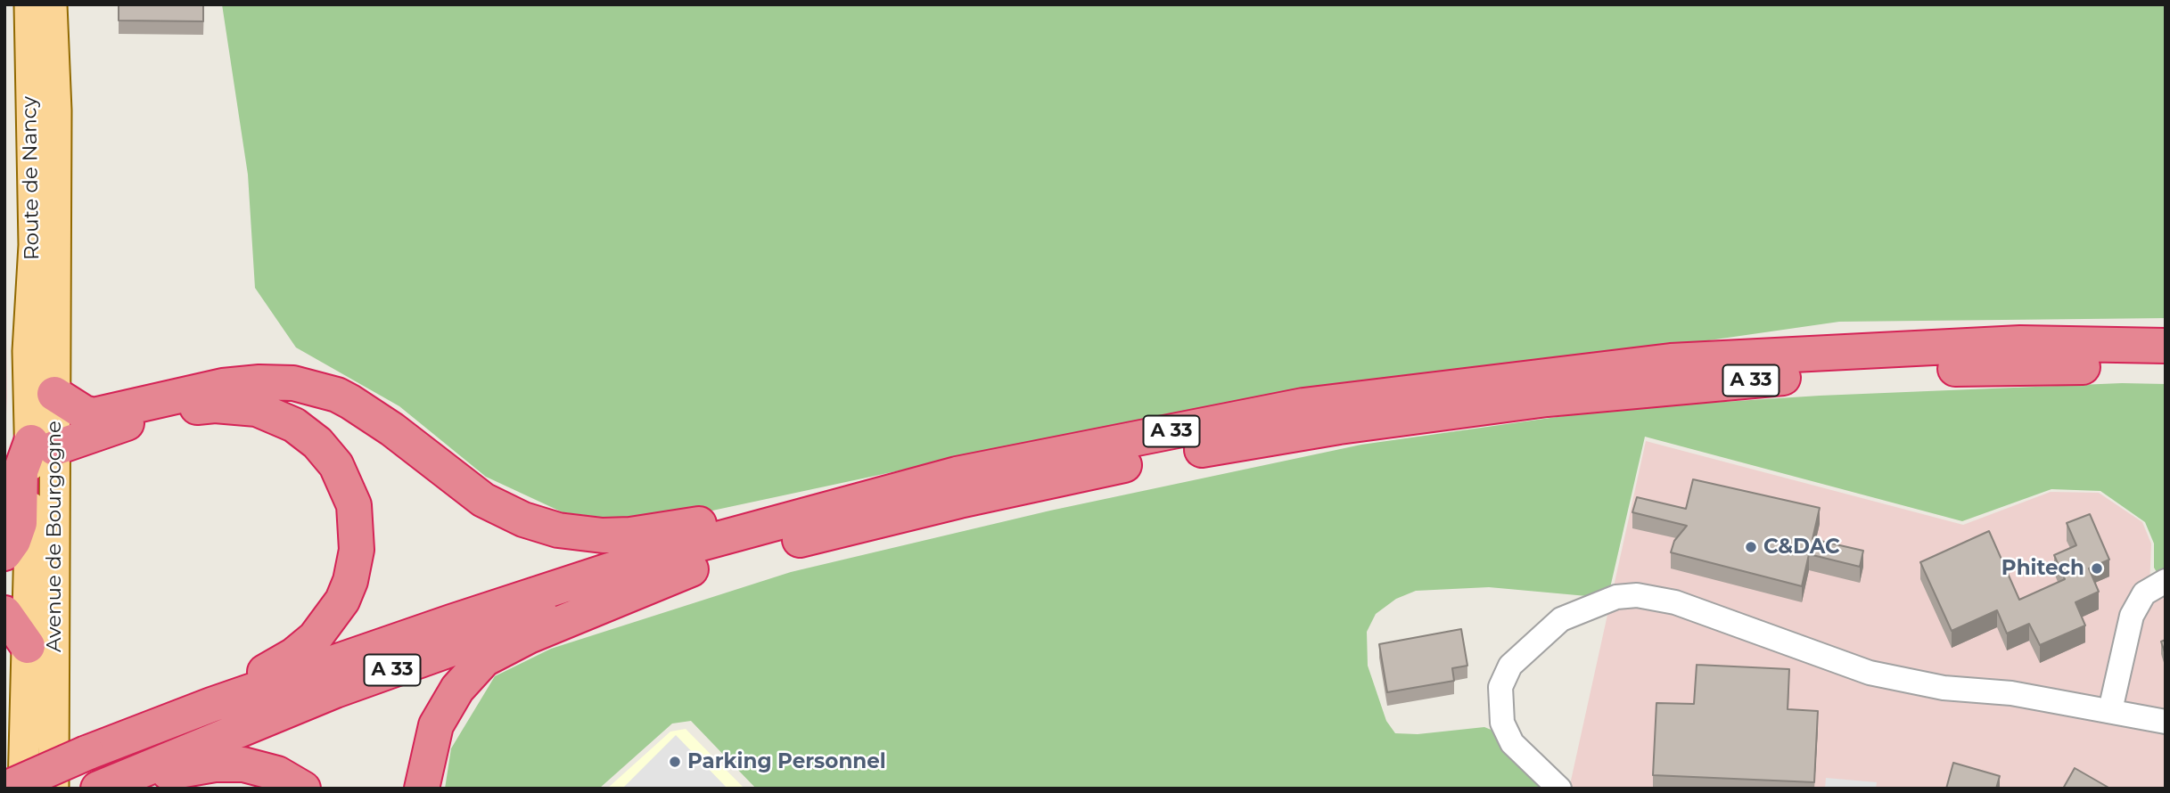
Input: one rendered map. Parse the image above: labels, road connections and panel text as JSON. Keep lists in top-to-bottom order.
{
  "streets": {
    "highway": ["A 33"],
    "main road": ["Route de Nancy", "Avenue de Bourgogne"]
  },
  "crossings": [
    ["Route de Nancy", "Avenue de Bourgogne"]
  ],
  "places": ["C&DAC", "Phitech", "Parking Personnel"]
}
